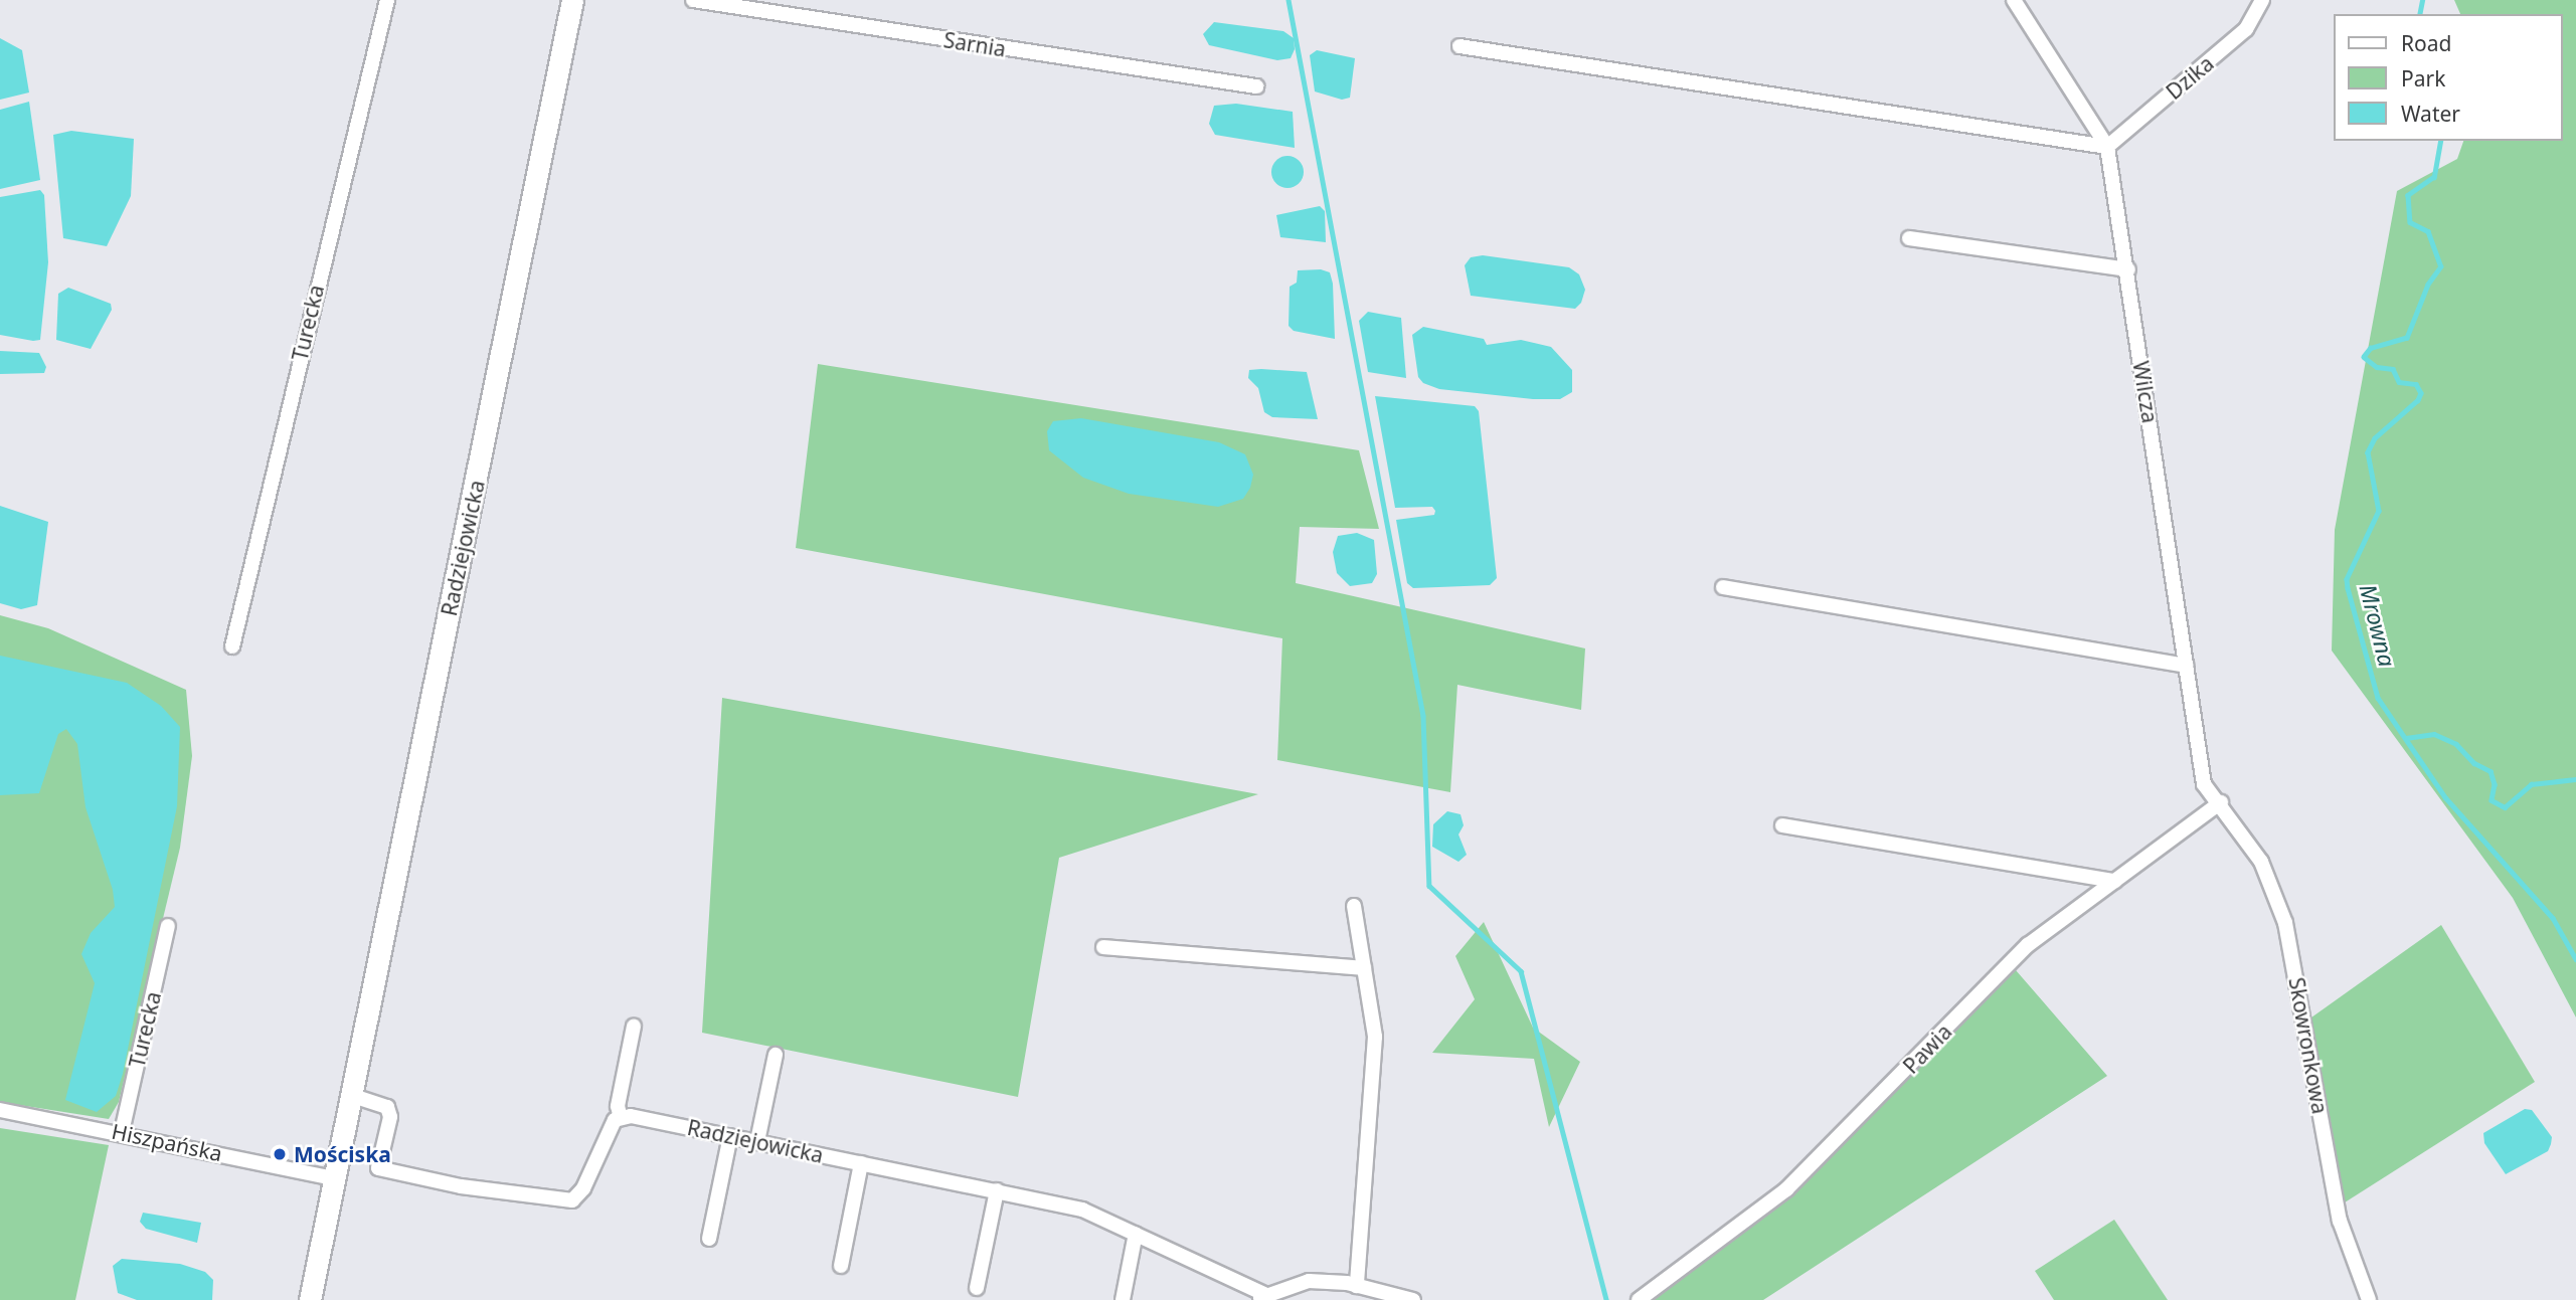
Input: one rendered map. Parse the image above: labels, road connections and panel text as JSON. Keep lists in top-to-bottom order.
{
  "streets": {
    "main road": ["Radziejowicka"],
    "street": [
      "Sarnia",
      "Dzika",
      "Turecka",
      "Wilcza",
      "Skowronkowa",
      "Pawia",
      "Hiszpańska"
    ]
  },
  "crossings": [
    ["Dzika", "Wilcza"],
    ["Turecka", "Hiszpańska"],
    ["Wilcza", "Skowronkowa"],
    ["Wilcza", "Pawia"],
    ["Radziejowicka", "Hiszpańska"],
    ["Skowronkowa", "Pawia"]
  ],
  "water": ["Mrowna"],
  "places": ["Mościska"],
  "legend": ["Road", "Park", "Water"]
}
